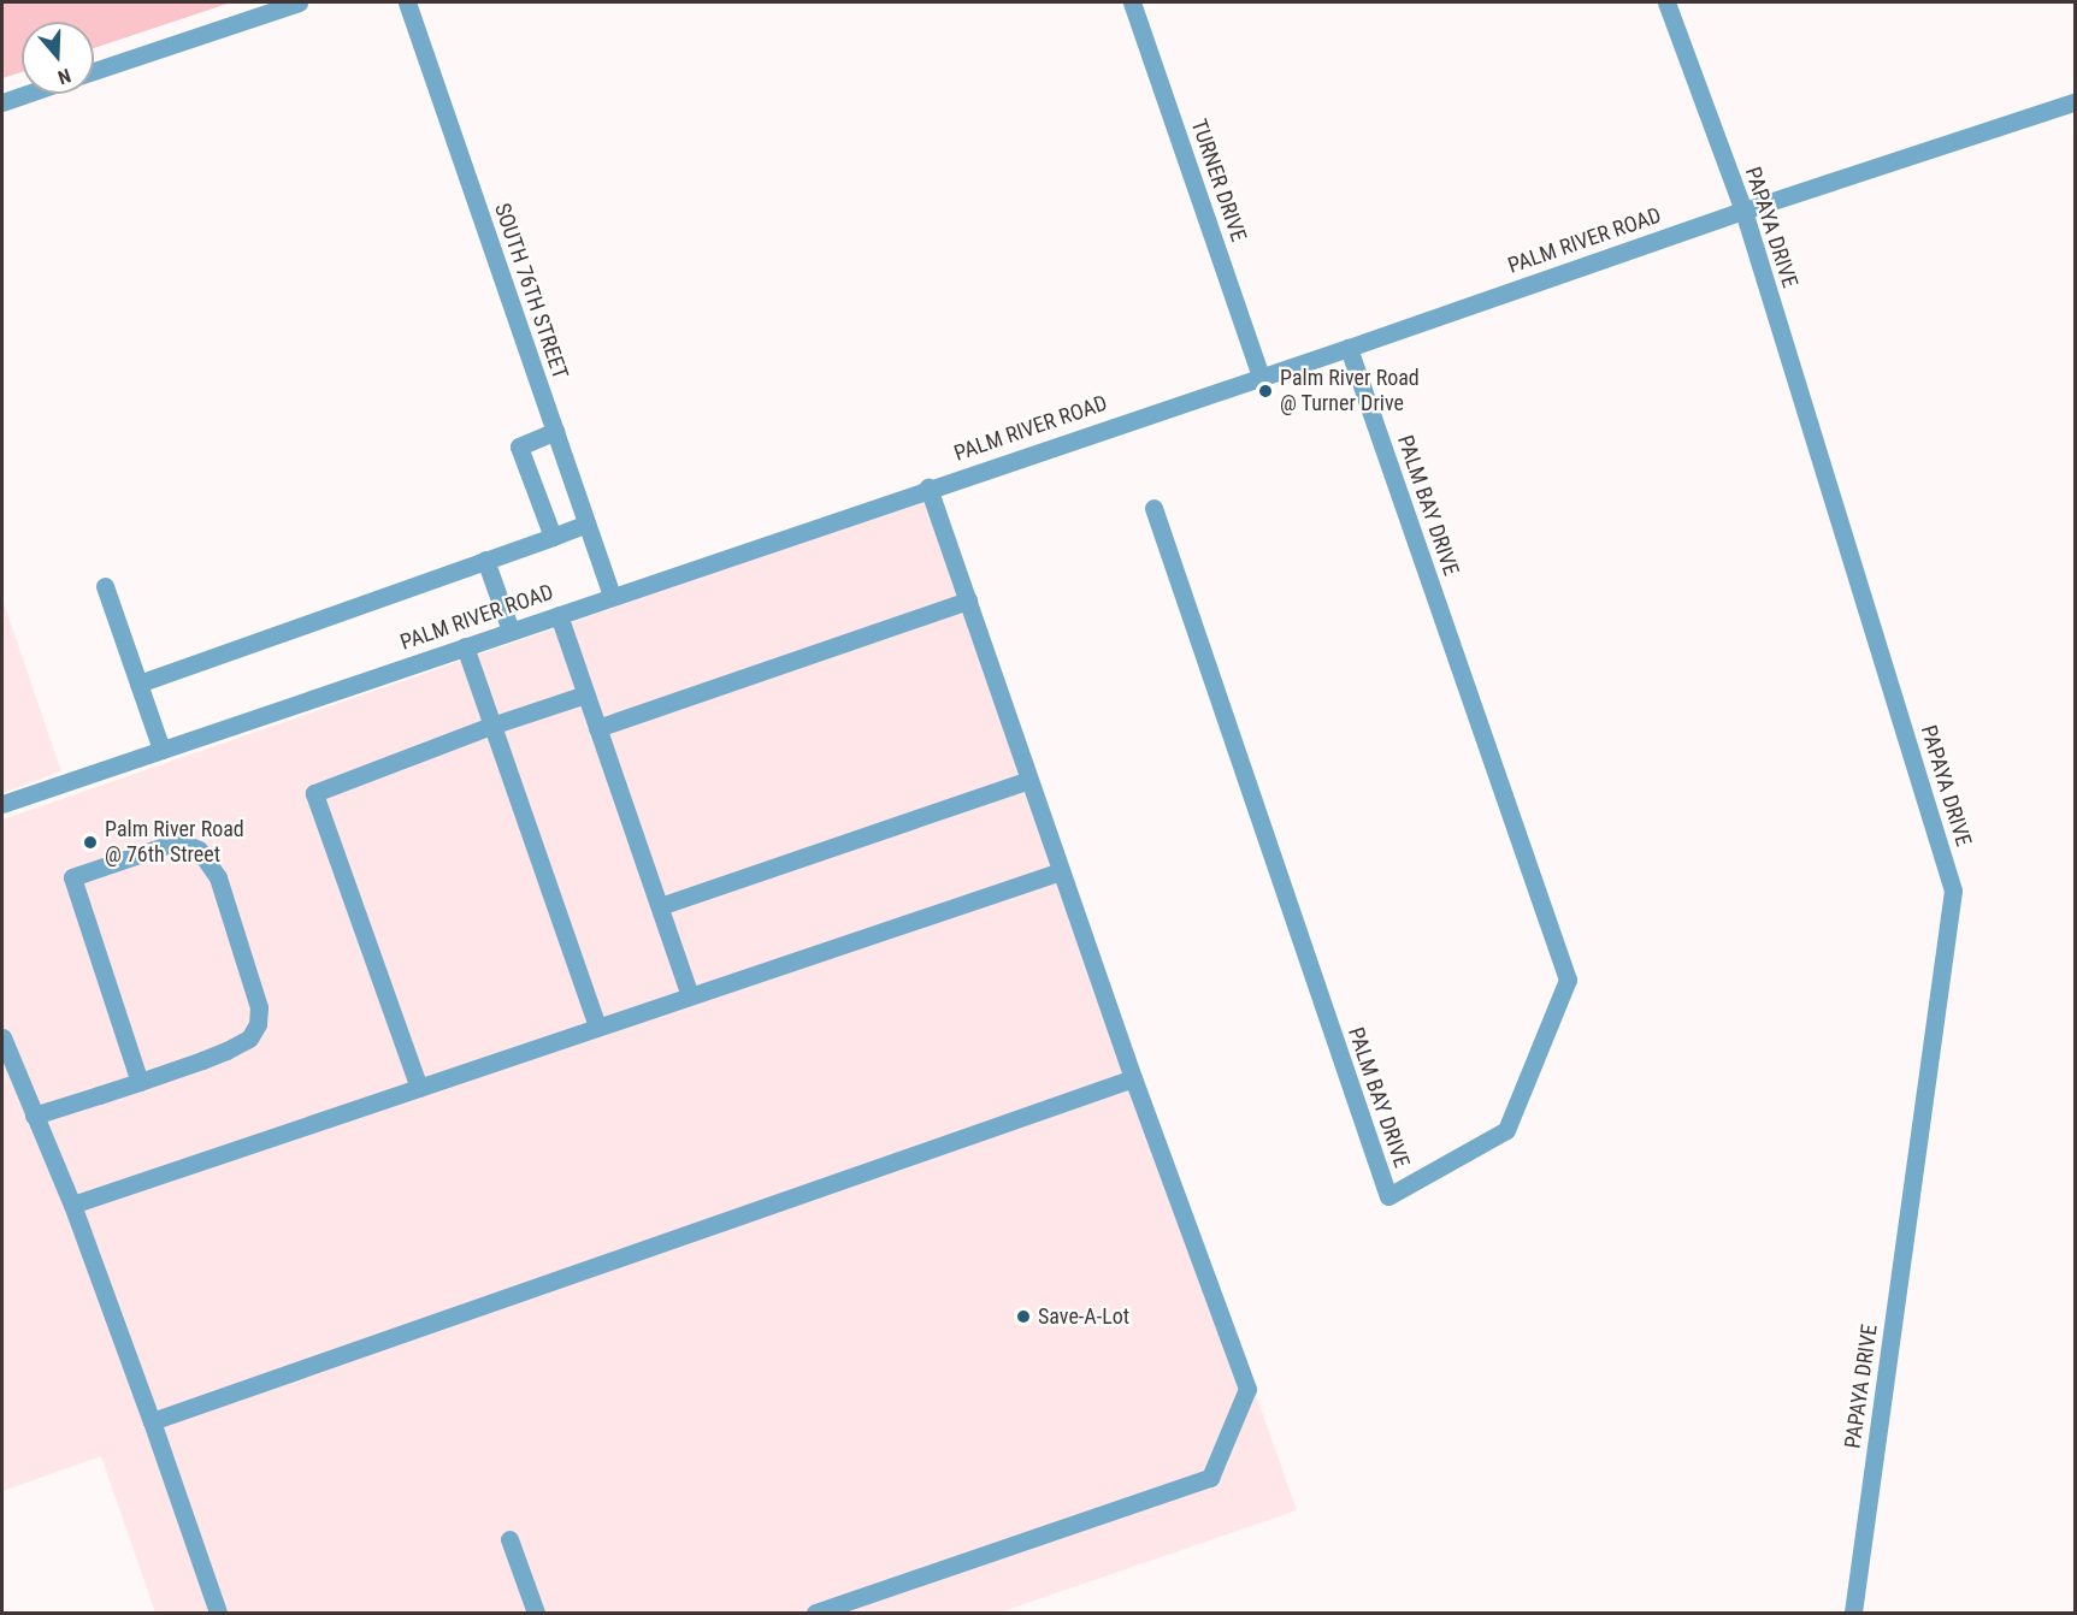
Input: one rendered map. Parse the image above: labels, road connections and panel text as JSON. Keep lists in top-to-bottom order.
{
  "streets": {
    "street": [
      "TURNER DRIVE",
      "PAPAYA DRIVE",
      "PALM RIVER ROAD",
      "SOUTH 76TH STREET",
      "PALM BAY DRIVE"
    ]
  },
  "crossings": [
    ["TURNER DRIVE", "PALM RIVER ROAD"],
    ["PAPAYA DRIVE", "PALM RIVER ROAD"],
    ["PALM RIVER ROAD", "SOUTH 76TH STREET"],
    ["PALM RIVER ROAD", "PALM BAY DRIVE"]
  ],
  "places": ["Palm River Road @ Turner Drive", "Palm River Road @ 76th Street", "Save-A-Lot"],
  "north": "bottom"
}
